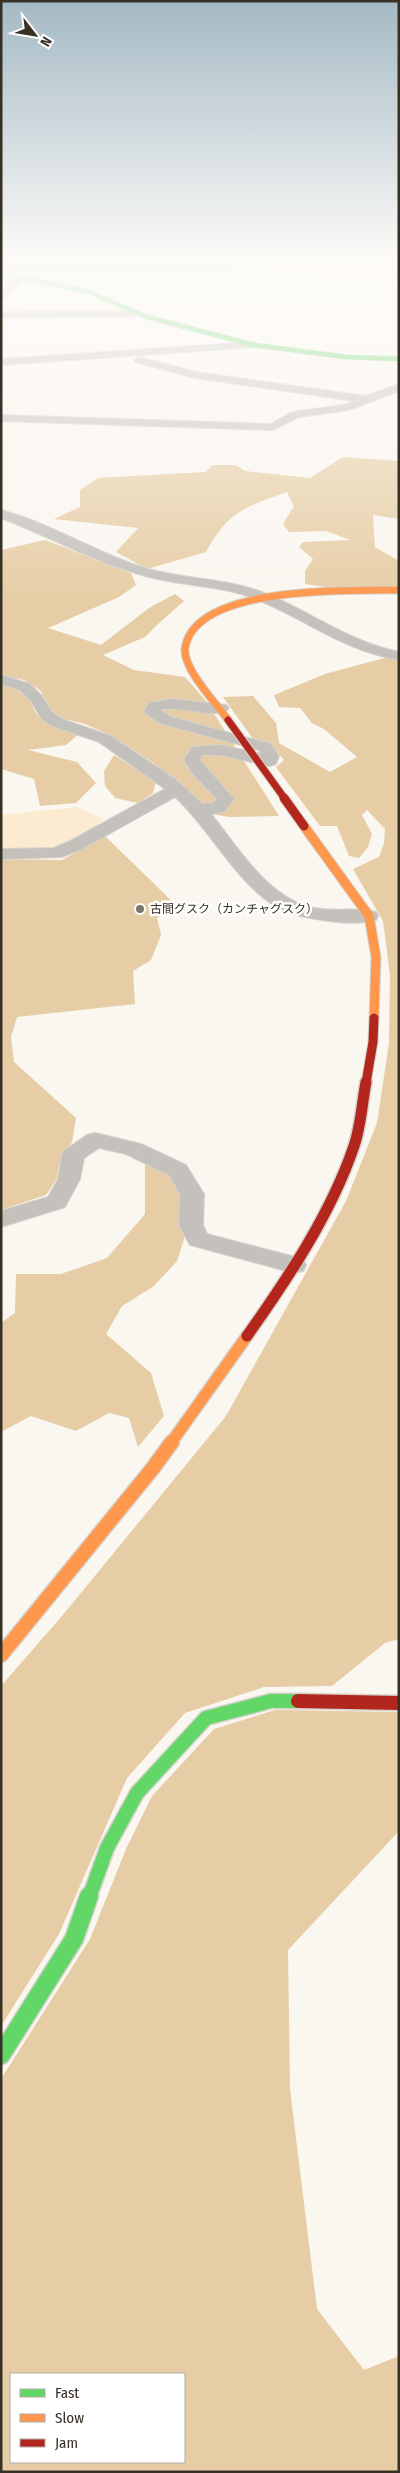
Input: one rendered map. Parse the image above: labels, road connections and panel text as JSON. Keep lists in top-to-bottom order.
{
  "places": ["古間グスク（カンチャグスク）"],
  "legend": ["Fast", "Slow", "Jam"],
  "north": "bottom right"
}
